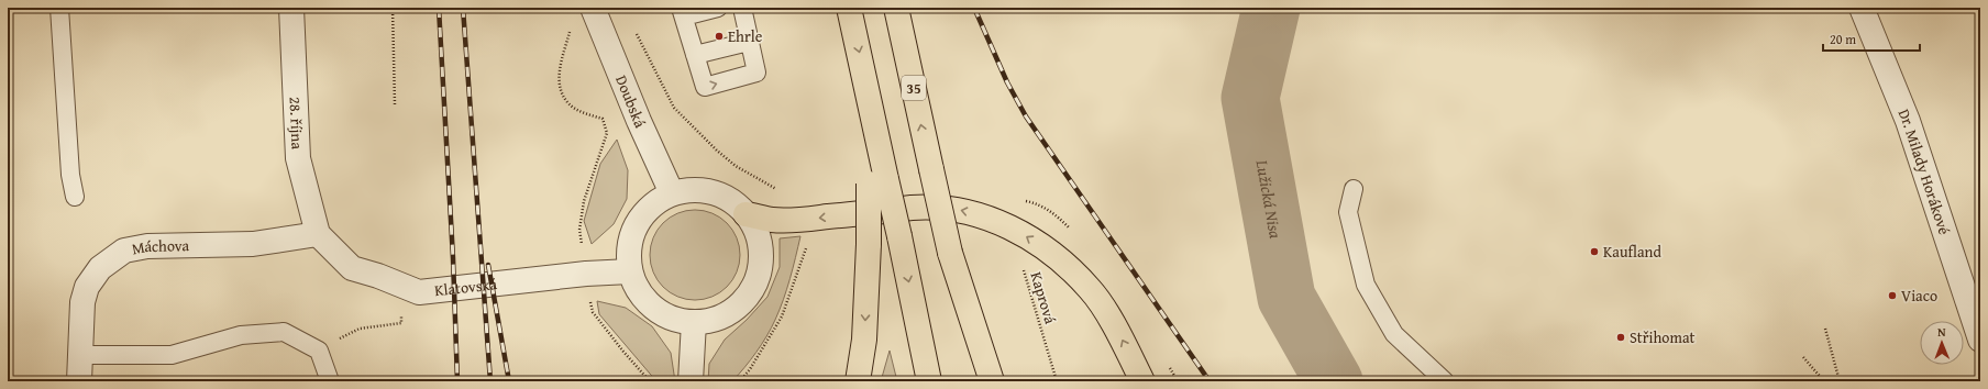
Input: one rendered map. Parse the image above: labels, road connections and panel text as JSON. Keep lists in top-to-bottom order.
{
  "streets": {
    "highway": ["35"],
    "street": [
      "Doubská",
      "28. října",
      "Dr. Milady Horákové",
      "Máchova",
      "Klatovská"
    ],
    "path": ["Kaprová"]
  },
  "crossings": [
    ["Doubská", "Klatovská"],
    ["28. října", "Máchova"],
    ["28. října", "Klatovská"],
    ["Máchova", "Klatovská"]
  ],
  "water": ["Lužická Nisa"],
  "places": [
    "Ehrle",
    "Kaufland",
    "Viaco",
    "Střihomat"
  ],
  "scale_bar": "20 m",
  "north": "top"
}
